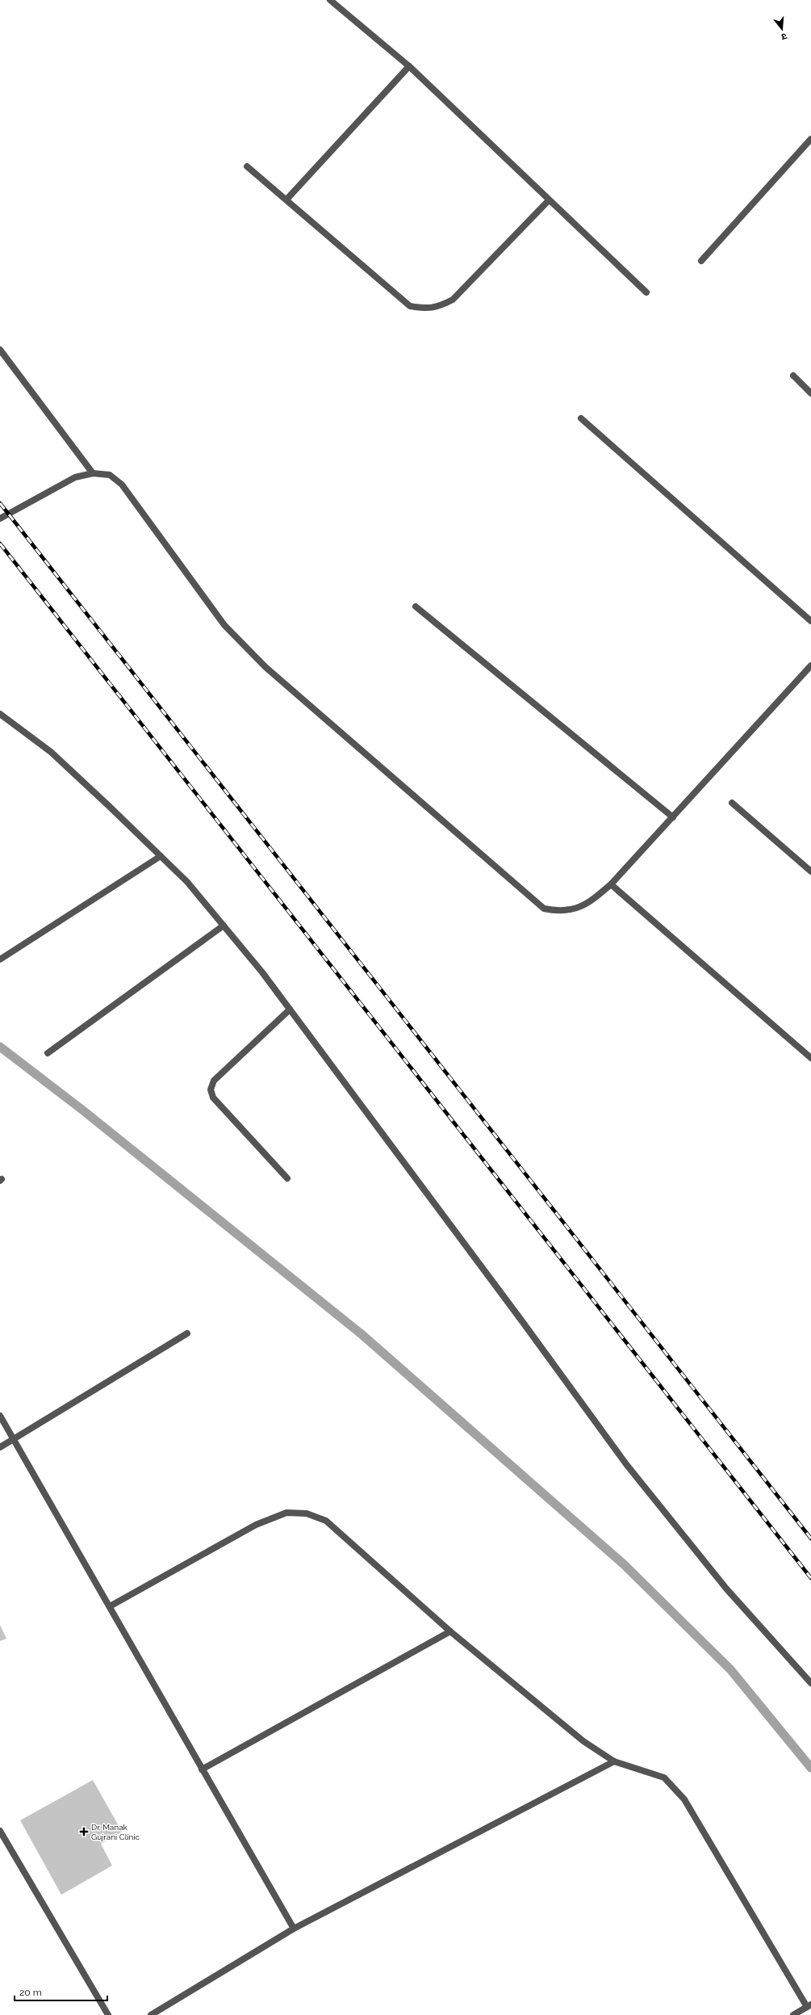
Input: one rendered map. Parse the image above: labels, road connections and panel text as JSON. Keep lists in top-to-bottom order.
{
  "places": {
    "health": ["Dr. Manak Gujrani Clinic"]
  },
  "scale_bar": "20 m",
  "north": "bottom"
}
